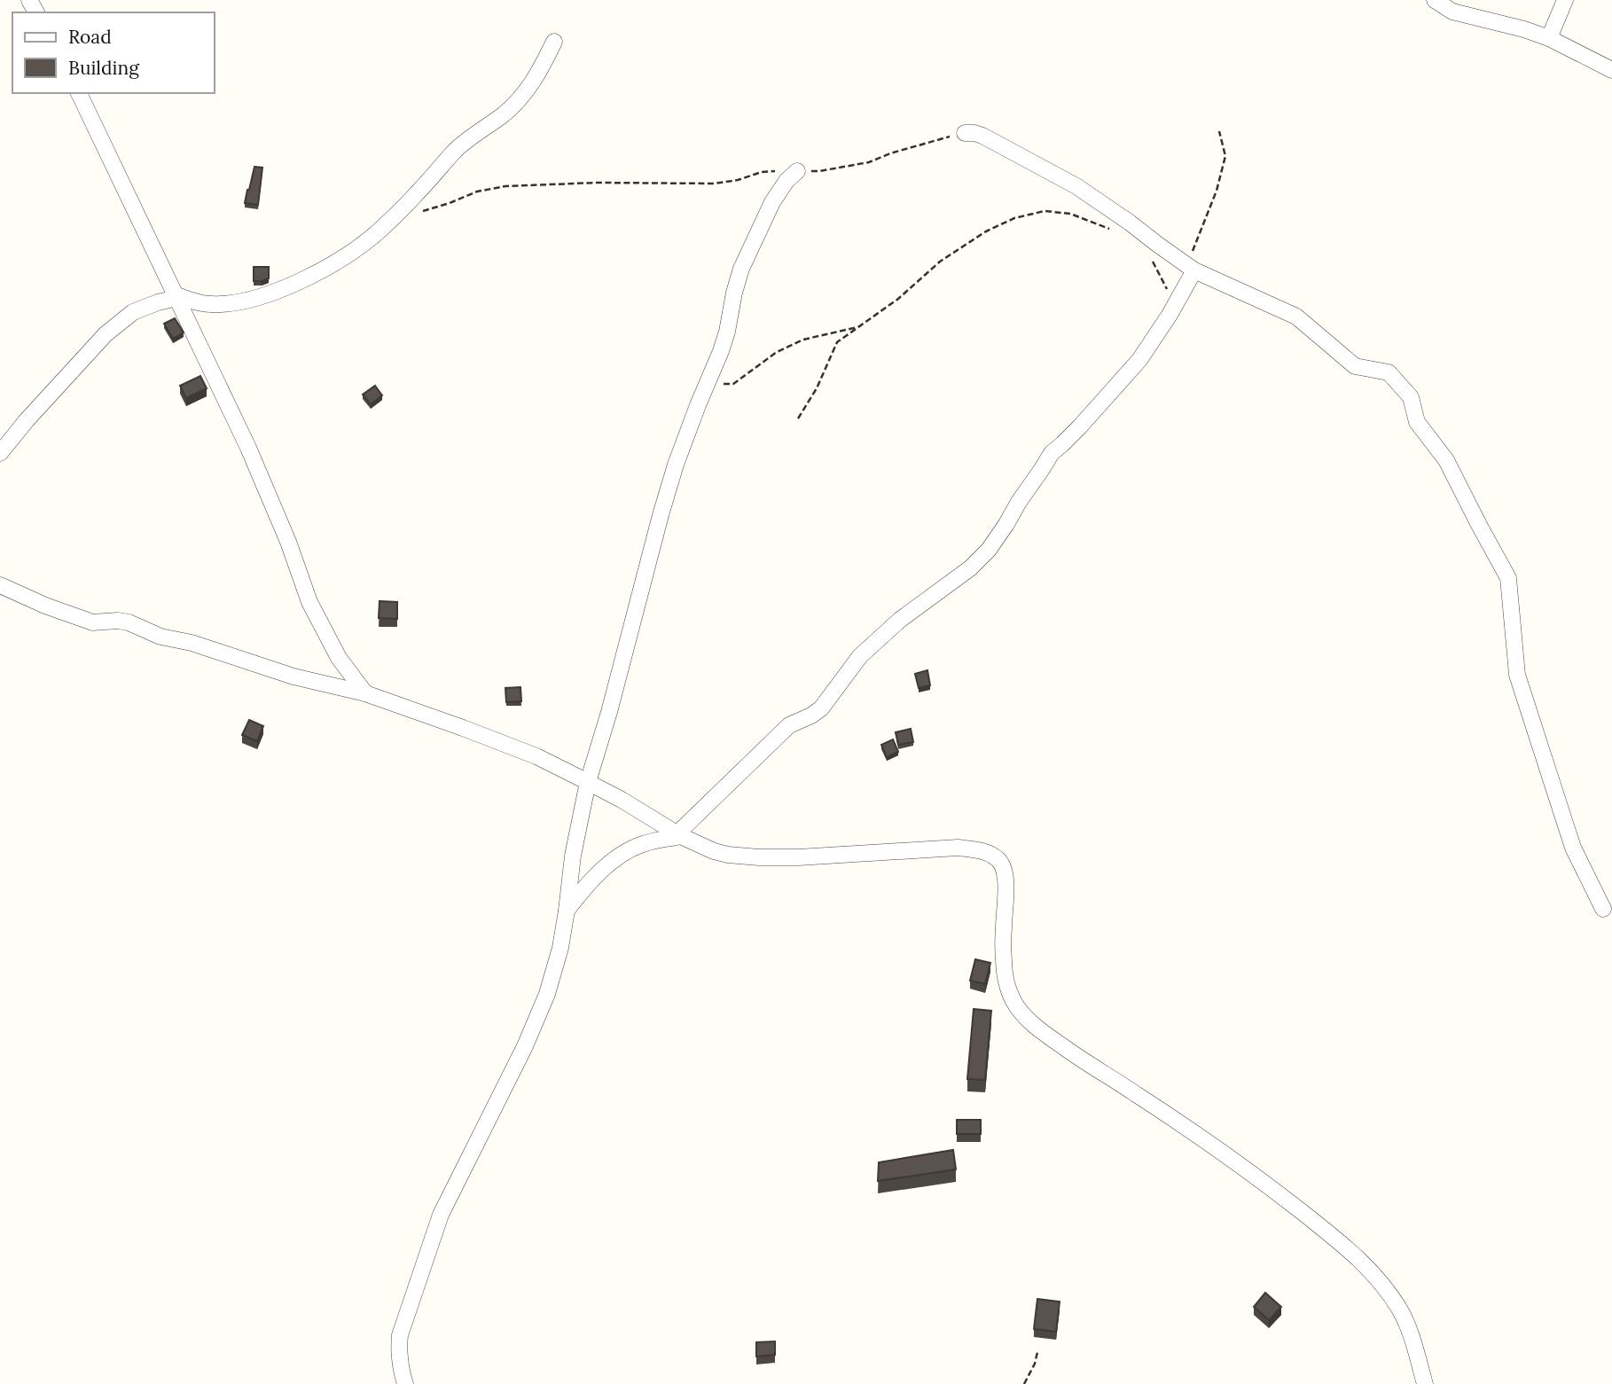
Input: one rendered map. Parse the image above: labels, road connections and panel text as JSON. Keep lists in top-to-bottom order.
{
  "legend": ["Road", "Building"]
}
